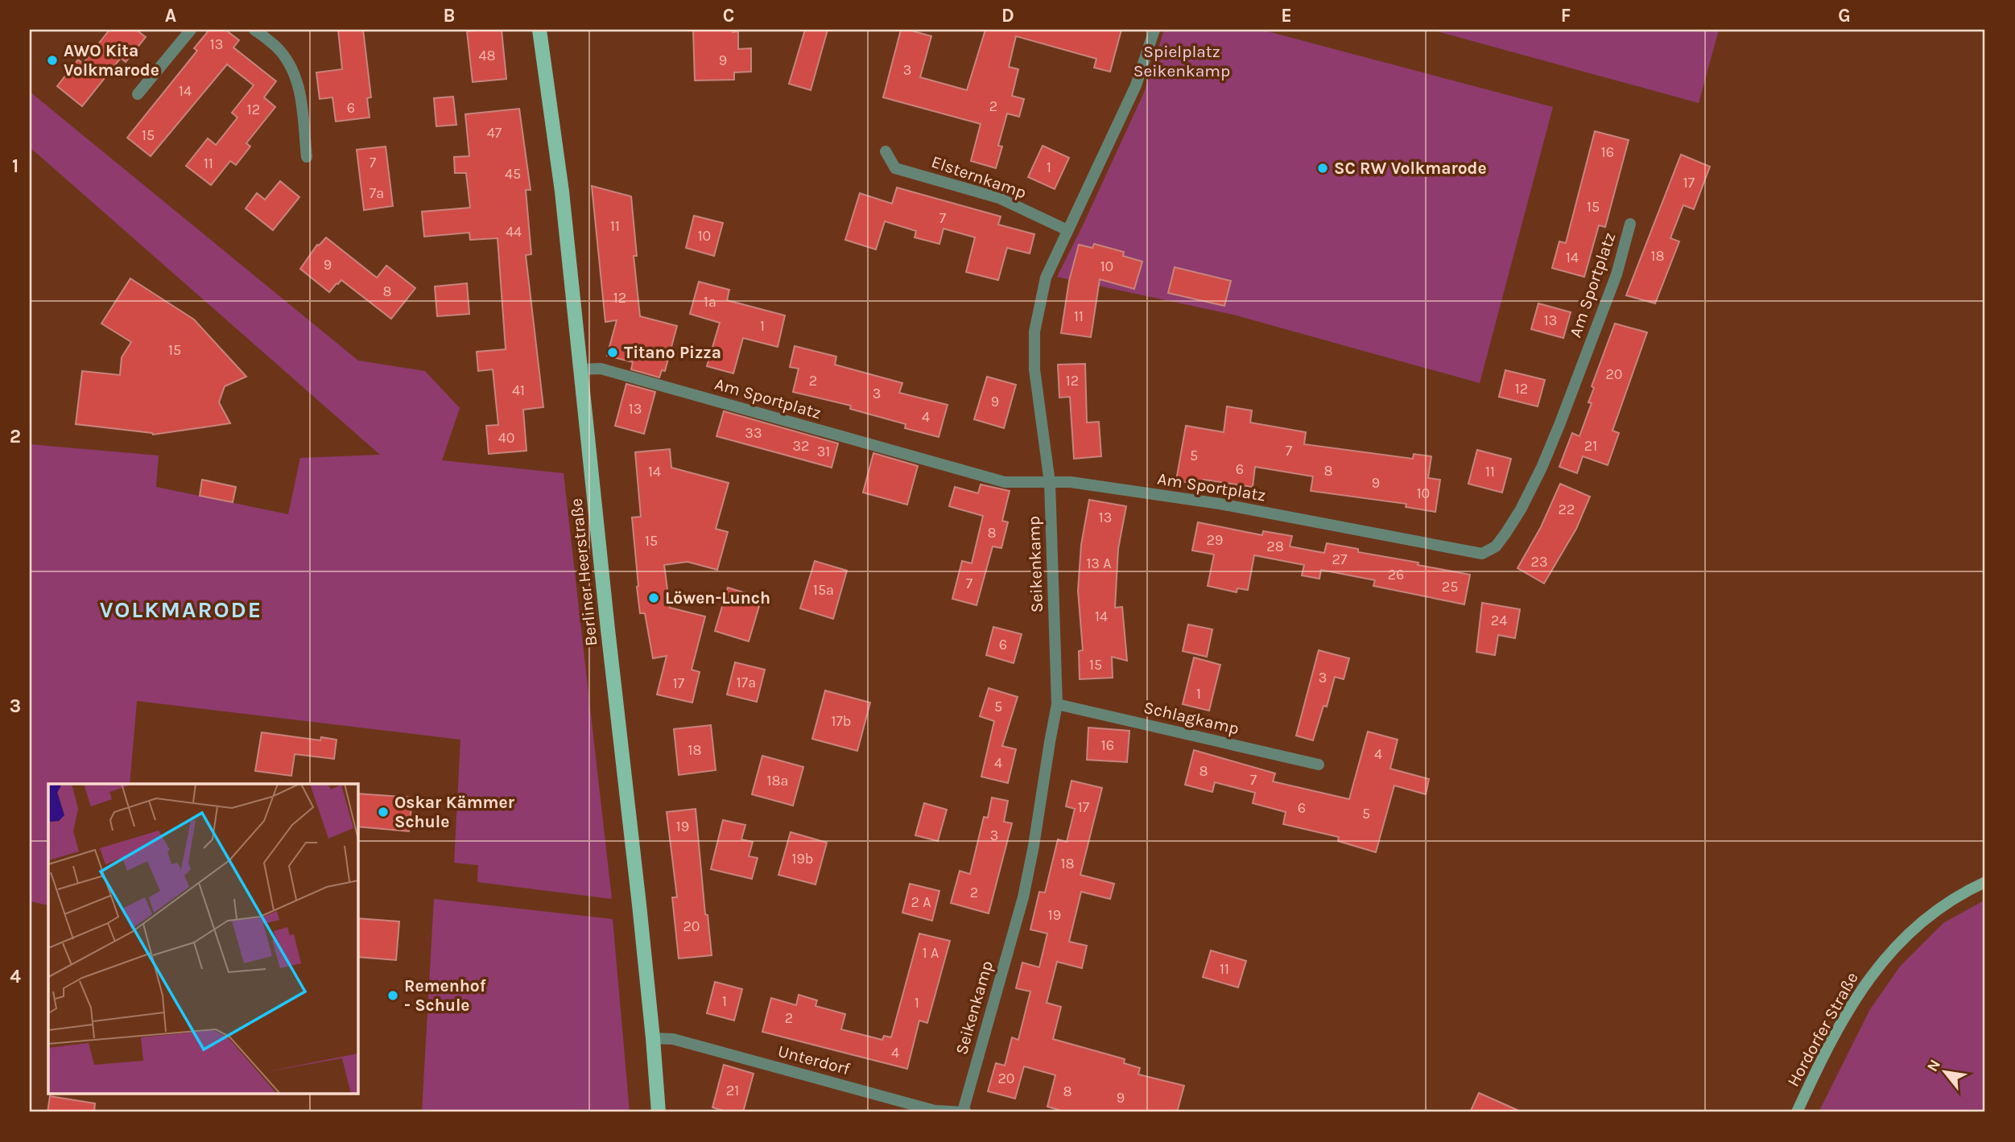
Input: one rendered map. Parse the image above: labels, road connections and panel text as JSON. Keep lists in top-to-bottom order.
{
  "streets": {
    "main road": ["Berliner Heerstraße", "Hordorfer Straße"],
    "street": [
      "Elsternkamp",
      "Am Sportplatz",
      "Seikenkamp",
      "Schlagkamp",
      "Unterdorf"
    ]
  },
  "crossings": [
    ["Elsternkamp", "Seikenkamp"],
    ["Am Sportplatz", "Seikenkamp"],
    ["Am Sportplatz", "Berliner Heerstraße"],
    ["Seikenkamp", "Schlagkamp"],
    ["Seikenkamp", "Unterdorf"],
    ["Berliner Heerstraße", "Unterdorf"]
  ],
  "districts": ["VOLKMARODE"],
  "parks": ["Spielplatz Seikenkamp"],
  "places": [
    "AWO Kita Volkmarode",
    "SC RW Volkmarode",
    "Titano Pizza",
    "Löwen-Lunch",
    "Oskar Kämmer Schule",
    "Remenhof - Schule"
  ],
  "house_numbers": [
    "13",
    "48",
    "9",
    "3",
    "14",
    "2",
    "6",
    "12",
    "47",
    "15",
    "16",
    "7",
    "11",
    "1",
    "45",
    "17",
    "7a",
    "15",
    "7",
    "11",
    "44",
    "10",
    "18",
    "14",
    "9",
    "10",
    "8",
    "12",
    "1a",
    "11",
    "13",
    "1",
    "15",
    "20",
    "2",
    "12",
    "12",
    "41",
    "3",
    "9",
    "13",
    "4",
    "33",
    "40",
    "32",
    "21",
    "7",
    "31",
    "5",
    "6",
    "8",
    "14",
    "11",
    "9",
    "10",
    "22",
    "13",
    "8",
    "29",
    "15",
    "28",
    "27",
    "23",
    "13 A",
    "26",
    "7",
    "25",
    "15a",
    "14",
    "24",
    "6",
    "15",
    "3",
    "17a",
    "17",
    "1",
    "5",
    "17b",
    "16",
    "18",
    "4",
    "4",
    "8",
    "7",
    "18a",
    "17",
    "6",
    "5",
    "19",
    "3",
    "19b",
    "18",
    "2",
    "2 A",
    "19",
    "20",
    "1 A",
    "11",
    "1",
    "1",
    "2",
    "4",
    "20",
    "21",
    "8",
    "9"
  ],
  "north": "top left",
  "grid": {
    "columns": [
      "A",
      "B",
      "C",
      "D",
      "E",
      "F",
      "G"
    ],
    "rows": [
      "1",
      "2",
      "3",
      "4"
    ]
  }
}
